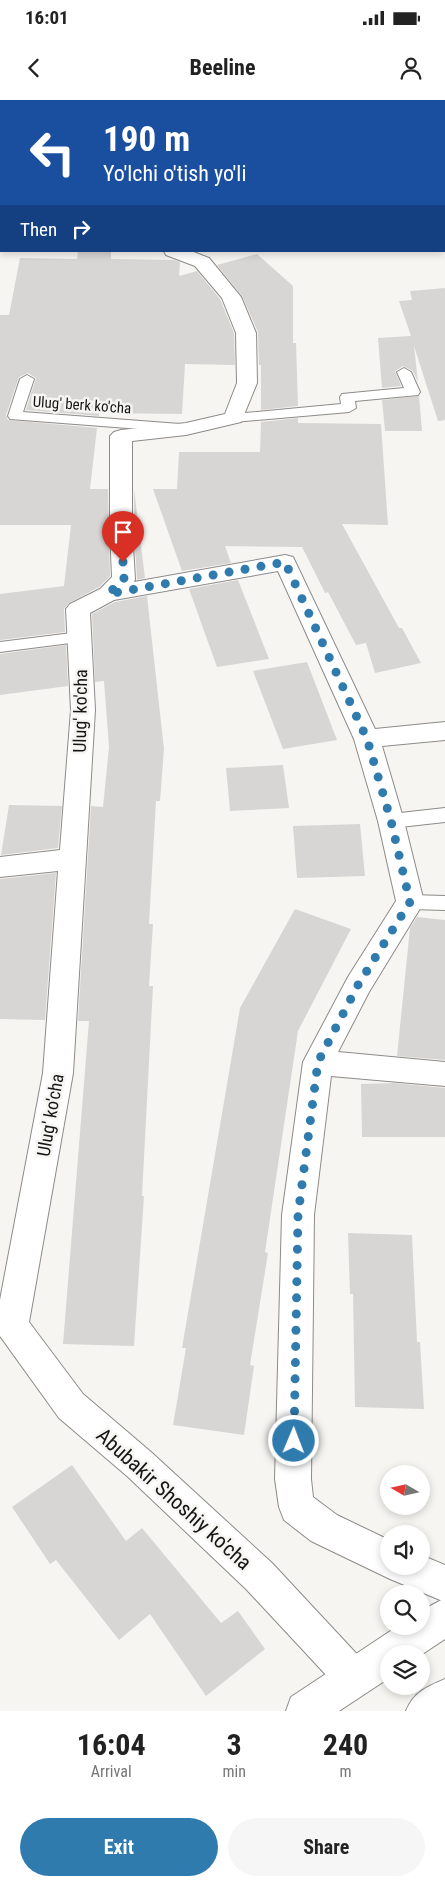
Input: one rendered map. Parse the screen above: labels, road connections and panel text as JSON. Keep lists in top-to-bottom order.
{
  "streets": {
    "street": ["Ulug' ko'cha", "Abubakir Shoshiy ko'cha"],
    "lane": ["Ulug' berk ko'cha"]
  },
  "crossings": [
    ["Ulug' berk ko'cha", "Ulug' ko'cha"],
    ["Ulug' ko'cha", "Abubakir Shoshiy ko'cha"]
  ],
  "north": "left",
  "page": {
    "status": "16:01",
    "header": "Beeline",
    "turn": ["190 m", "Yo'lchi o'tish yo'li"],
    "then": "Then",
    "eta": [
      "16:04",
      "Arrival",
      "3",
      "min",
      "240",
      "m"
    ],
    "buttons": ["Exit", "Share"]
  }
}
